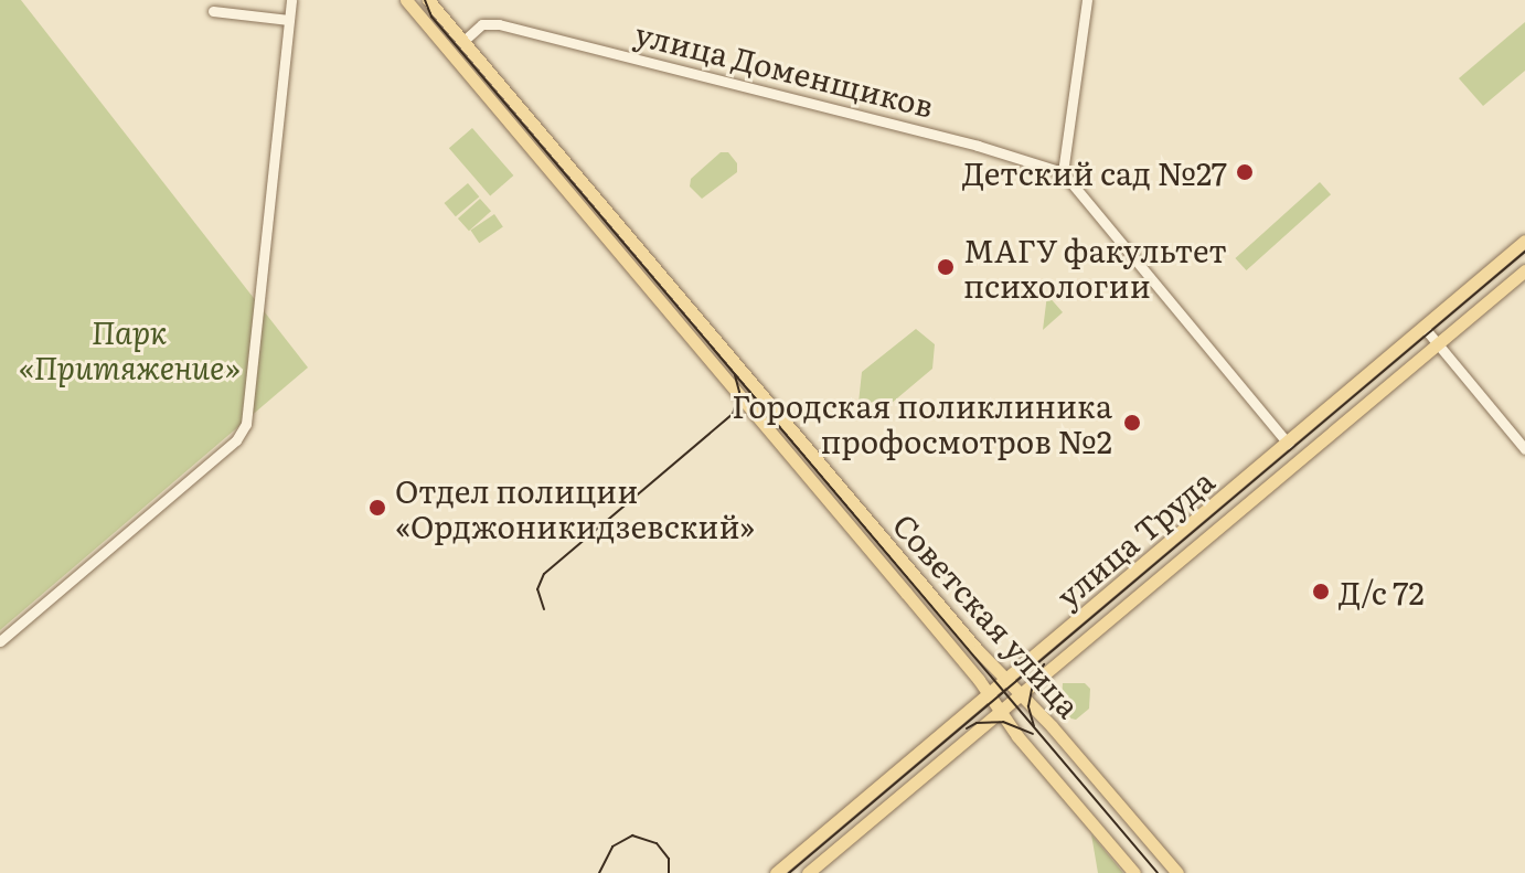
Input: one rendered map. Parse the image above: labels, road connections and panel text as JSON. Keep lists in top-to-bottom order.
{
  "streets": {
    "main road": ["улица Доменщиков", "улица Труда", "Советская улица"]
  },
  "crossings": [
    ["улица Доменщиков", "Советская улица"],
    ["улица Труда", "Советская улица"]
  ],
  "parks": ["Парк «Притяжение»"],
  "places": [
    "Детский сад №27",
    "МАГУ факультет психологии",
    "Городская поликлиника профосмотров №2",
    "Отдел полиции «Орджоникидзевский»",
    "Д/с 72"
  ]
}
